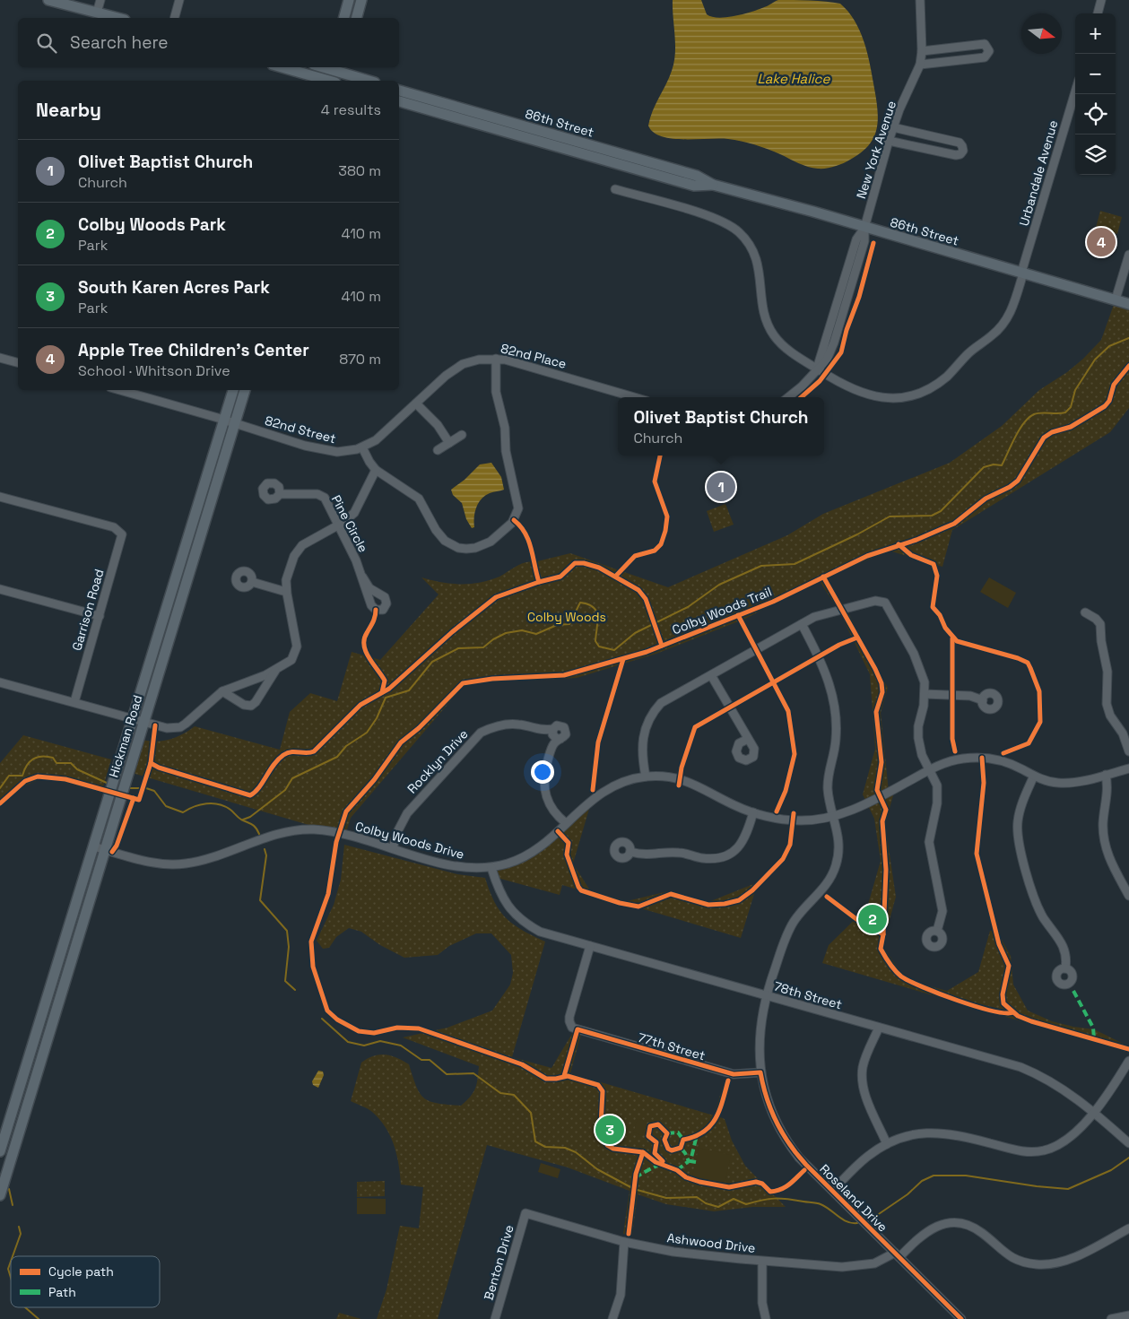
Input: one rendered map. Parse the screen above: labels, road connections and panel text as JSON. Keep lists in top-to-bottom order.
{
  "streets": {
    "main road": ["86th Street", "Hickman Road"],
    "street": [
      "New York Avenue",
      "Urbandale Avenue",
      "82nd Place",
      "82nd Street",
      "Pine Circle",
      "Garrison Road",
      "Rocklyn Drive",
      "Colby Woods Drive",
      "78th Street",
      "77th Street",
      "Roseland Drive",
      "Ashwood Drive",
      "Benton Drive"
    ],
    "cycle path": ["Colby Woods Trail"]
  },
  "crossings": [
    ["86th Street", "New York Avenue"],
    ["86th Street", "Urbandale Avenue"],
    ["New York Avenue", "Urbandale Avenue"],
    ["82nd Place", "82nd Street"],
    ["82nd Street", "Hickman Road"],
    ["Hickman Road", "Colby Woods Drive"],
    ["Rocklyn Drive", "Colby Woods Drive"],
    ["Colby Woods Drive", "78th Street"],
    ["Colby Woods Drive", "Roseland Drive"],
    ["78th Street", "77th Street"],
    ["78th Street", "Roseland Drive"],
    ["77th Street", "Roseland Drive"],
    ["Roseland Drive", "Ashwood Drive"],
    ["Ashwood Drive", "Benton Drive"]
  ],
  "water": ["Lake Halice"],
  "parks": ["Colby Woods"],
  "legend": ["Cycle path", "Path"],
  "north": "right",
  "page": {
    "map_buttons": ["+", "−"],
    "search": "Search here",
    "heading": ["Nearby", "4 results"],
    "list": [
      {
        "mark": "1",
        "name": "Olivet Baptist Church",
        "note": "Church",
        "value": "380 m"
      },
      {
        "mark": "2",
        "name": "Colby Woods Park",
        "note": "Park",
        "value": "410 m"
      },
      {
        "mark": "3",
        "name": "South Karen Acres Park",
        "note": "Park",
        "value": "410 m"
      },
      {
        "mark": "4",
        "name": "Apple Tree Children's Center",
        "note": "School · Whitson Drive",
        "value": "870 m"
      }
    ],
    "pins": [
      "4",
      "1",
      "2",
      "3"
    ],
    "popup": ["Olivet Baptist Church", "Church"]
  }
}
